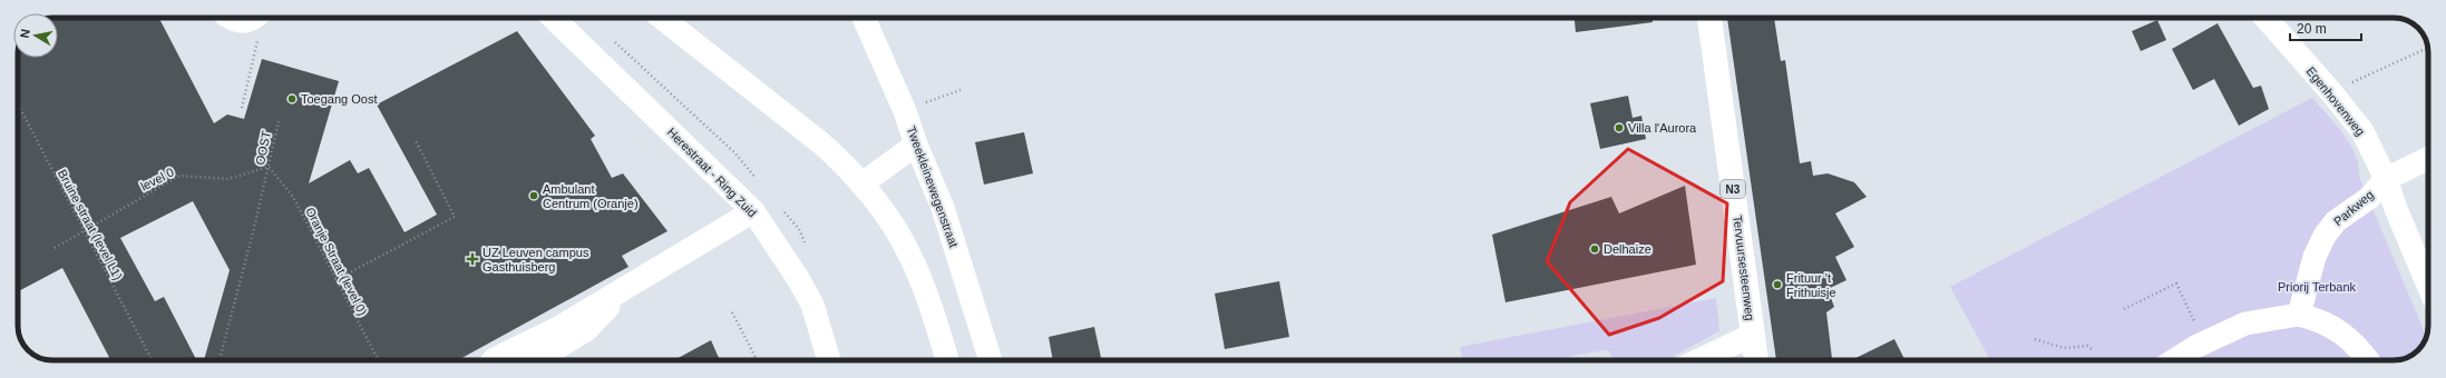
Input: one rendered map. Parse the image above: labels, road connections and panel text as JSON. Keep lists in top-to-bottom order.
{
  "streets": {
    "main road": ["N3", "Tervuursesteenweg"],
    "street": [
      "Egenhovenweg",
      "Herestraat - Ring Zuid",
      "Tweekleinewegenstraat",
      "Parkweg"
    ],
    "path": [
      "OOST",
      "level 0",
      "Bruine straat (level L1)",
      "Oranje Straat (level 0)"
    ]
  },
  "crossings": [
    ["Egenhovenweg", "Parkweg"],
    ["OOST", "level 0"],
    ["OOST", "Oranje Straat (level 0)"],
    ["level 0", "Bruine straat (level L1)"],
    ["level 0", "Oranje Straat (level 0)"]
  ],
  "parks": ["Priorij Terbank"],
  "places": {
    "other": [
      "Toegang Oost",
      "Villa l'Aurora",
      "Ambulant Centrum (Oranje)",
      "Delhaize",
      "Frituur 't Frithuisje"
    ],
    "health": ["UZ Leuven campus Gasthuisberg"]
  },
  "scale_bar": "20 m",
  "north": "left"
}
